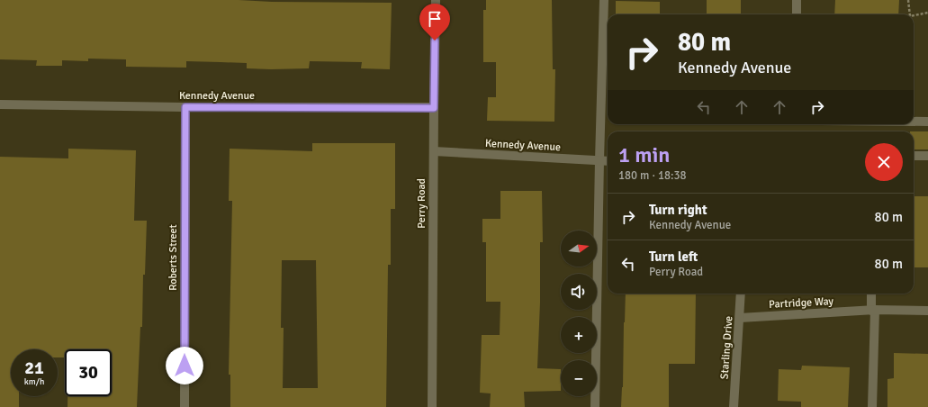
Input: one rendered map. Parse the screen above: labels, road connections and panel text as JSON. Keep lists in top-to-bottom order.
{
  "streets": {
    "street": [
      "Kennedy Avenue",
      "Perry Road",
      "Roberts Street",
      "Partridge Way",
      "Starling Drive"
    ]
  },
  "crossings": [
    ["Kennedy Avenue", "Perry Road"],
    ["Kennedy Avenue", "Roberts Street"],
    ["Partridge Way", "Starling Drive"]
  ],
  "north": "right",
  "page": {
    "turn": ["80 m", "Kennedy Avenue"],
    "heading": ["1 min", "180 m · 18:38"],
    "list": [
      {
        "name": "Turn right",
        "note": "Kennedy Avenue",
        "value": "80 m"
      },
      {
        "name": "Turn left",
        "note": "Perry Road",
        "value": "80 m"
      }
    ],
    "map_buttons": ["+", "−"],
    "speed": "21 km/h",
    "limit": "30"
  }
}
